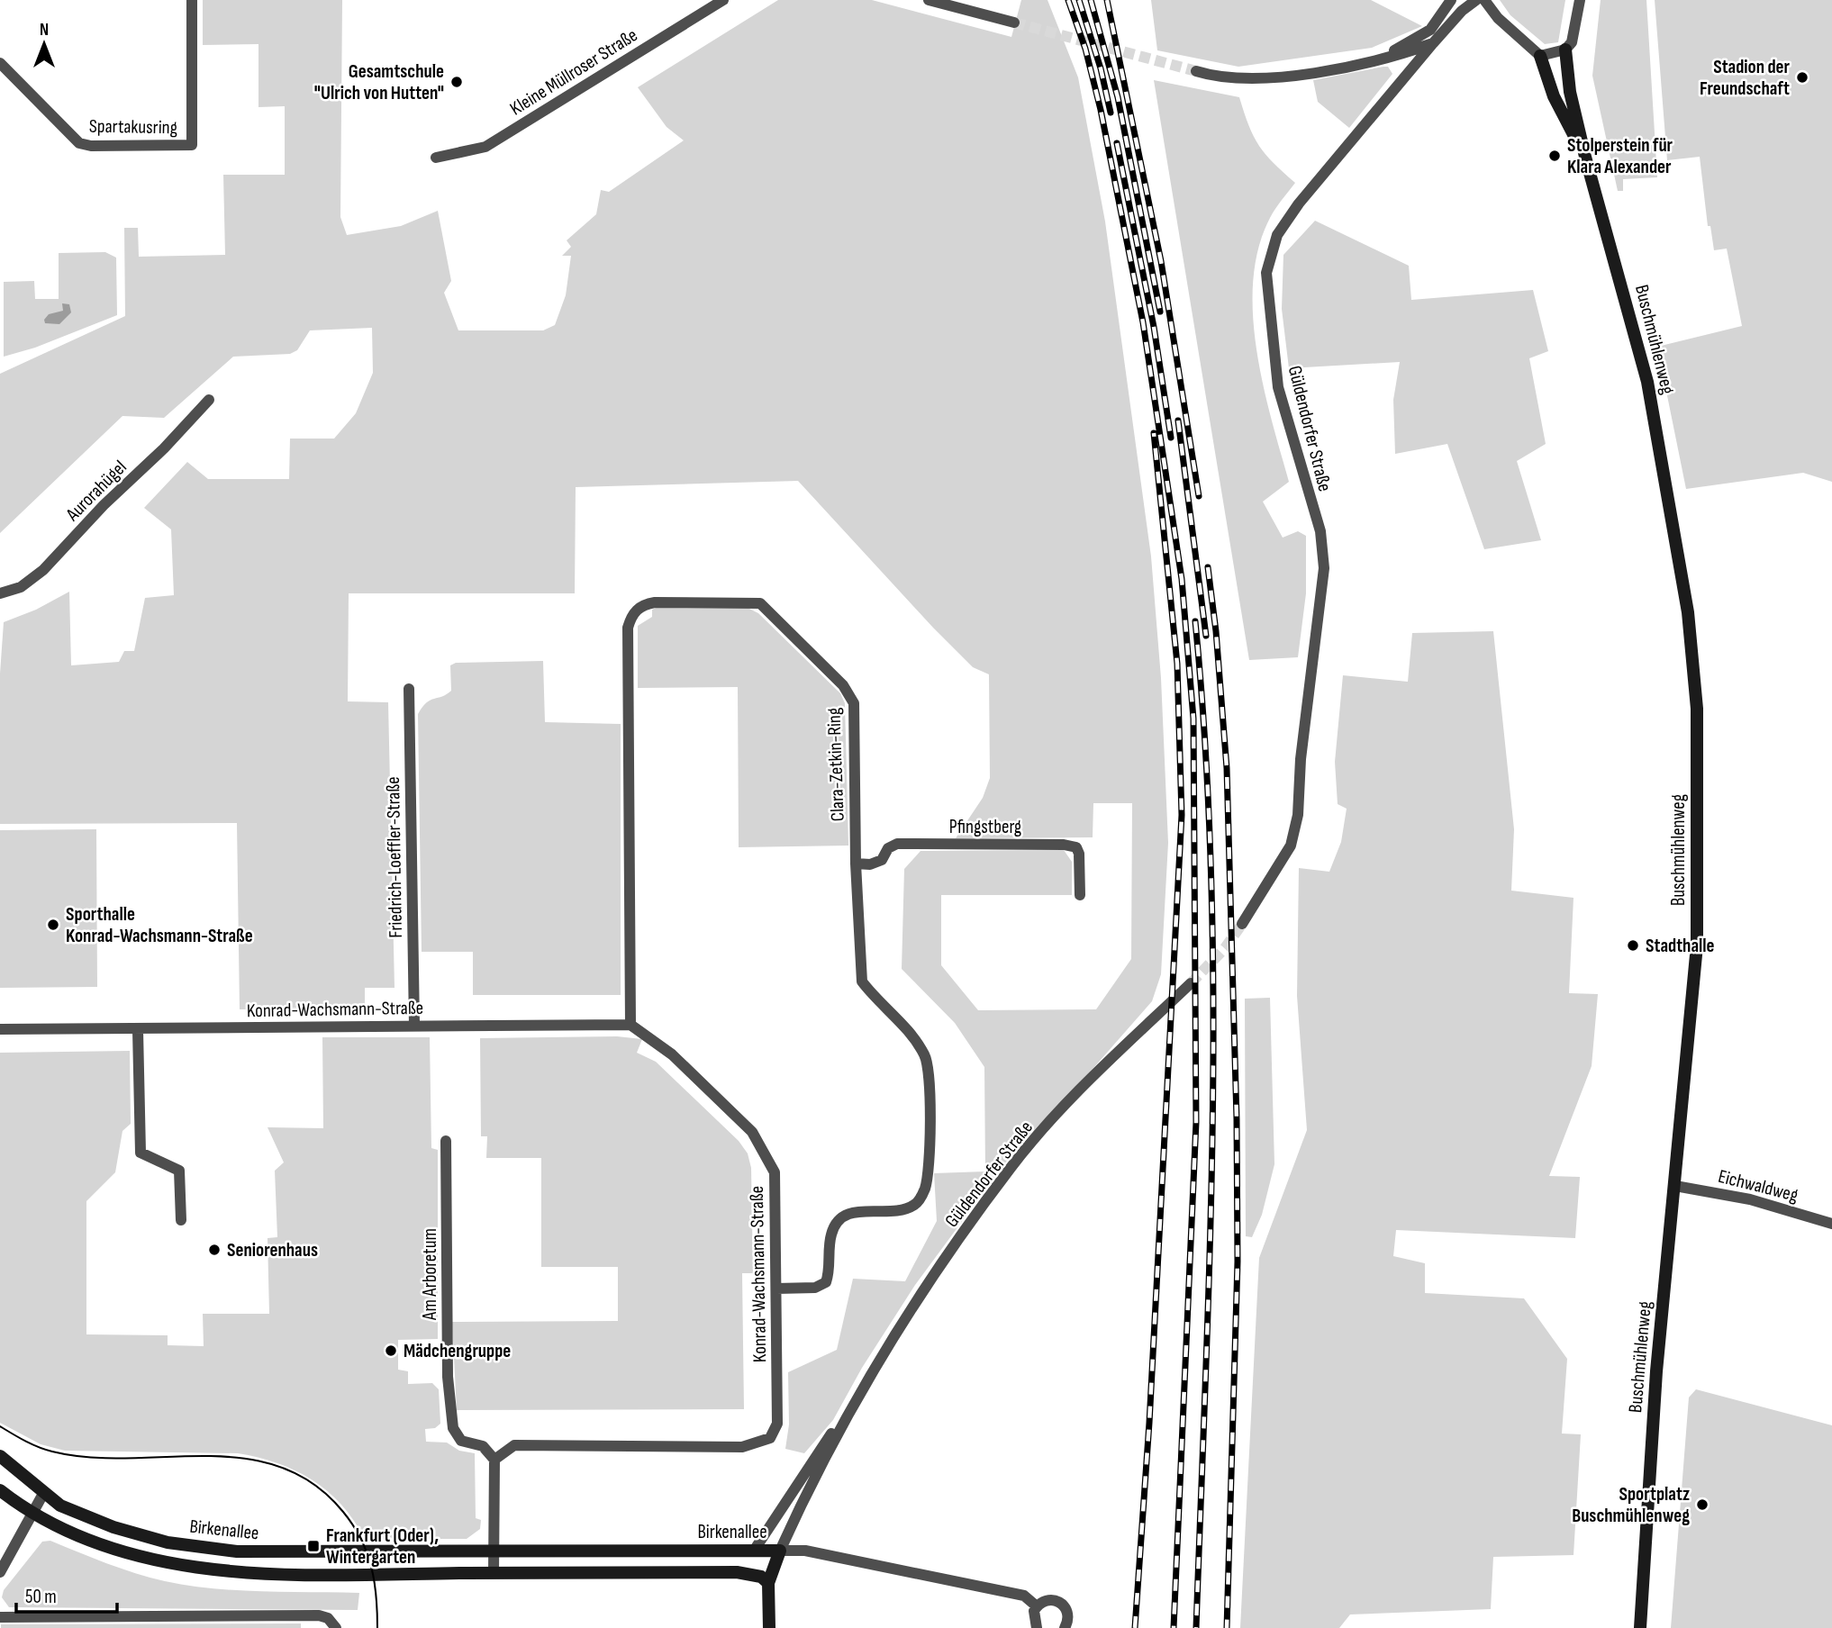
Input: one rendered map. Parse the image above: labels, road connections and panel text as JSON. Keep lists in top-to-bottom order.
{
  "streets": {
    "street": [
      "Kleine Müllroser Straße",
      "Spartakusring",
      "Buschmühlenweg",
      "Güldendorfer Straße",
      "Aurorahügel",
      "Clara-Zetkin-Ring",
      "Pfingstberg",
      "Friedrich-Loeffler-Straße",
      "Konrad-Wachsmann-Straße",
      "Eichwaldweg",
      "Am Arboretum",
      "Birkenallee"
    ]
  },
  "crossings": [
    ["Buschmühlenweg", "Eichwaldweg"],
    ["Güldendorfer Straße", "Birkenallee"],
    ["Clara-Zetkin-Ring", "Pfingstberg"],
    ["Clara-Zetkin-Ring", "Konrad-Wachsmann-Straße"],
    ["Friedrich-Loeffler-Straße", "Konrad-Wachsmann-Straße"],
    ["Konrad-Wachsmann-Straße", "Am Arboretum"]
  ],
  "places": {
    "other": [
      "Stadion der Freundschaft",
      "Gesamtschule \"Ulrich von Hutten\"",
      "Stolperstein für Klara Alexander",
      "Sporthalle Konrad-Wachsmann-Straße",
      "Stadthalle",
      "Seniorenhaus",
      "Mädchengruppe",
      "Sportplatz Buschmühlenweg"
    ],
    "transit": ["Frankfurt (Oder), Wintergarten"]
  },
  "scale_bar": "50 m",
  "north": "top"
}
